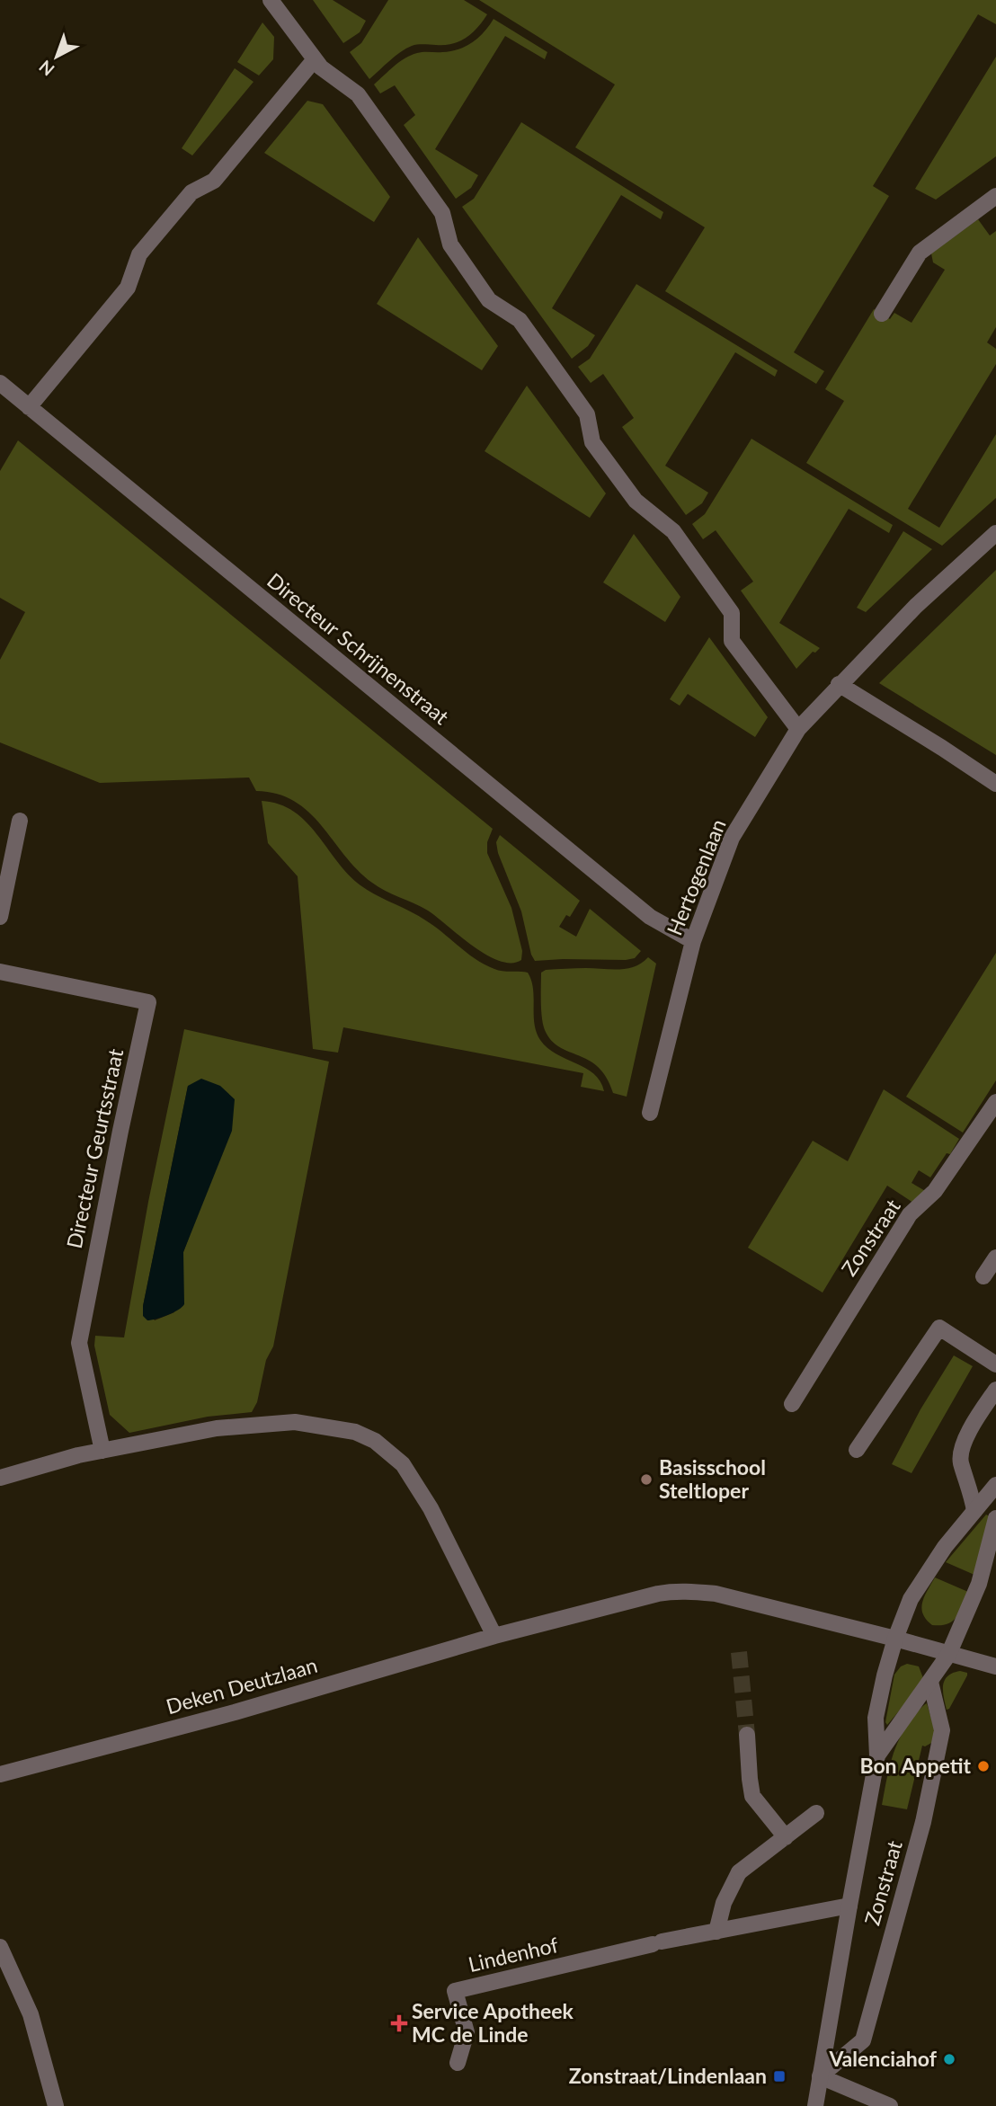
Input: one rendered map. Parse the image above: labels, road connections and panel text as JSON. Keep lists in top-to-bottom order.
{
  "streets": {
    "street": [
      "Directeur Schrijnenstraat",
      "Hertogenlaan",
      "Directeur Geurtsstraat",
      "Zonstraat",
      "Deken Deutzlaan",
      "Lindenhof"
    ]
  },
  "crossings": [
    ["Directeur Schrijnenstraat", "Hertogenlaan"],
    ["Zonstraat", "Deken Deutzlaan"],
    ["Zonstraat", "Lindenhof"]
  ],
  "places": {
    "other": ["Basisschool Steltloper", "Bon Appetit", "Valenciahof"],
    "health": ["Service Apotheek MC de Linde"],
    "transit": ["Zonstraat/Lindenlaan"]
  },
  "north": "bottom left"
}
